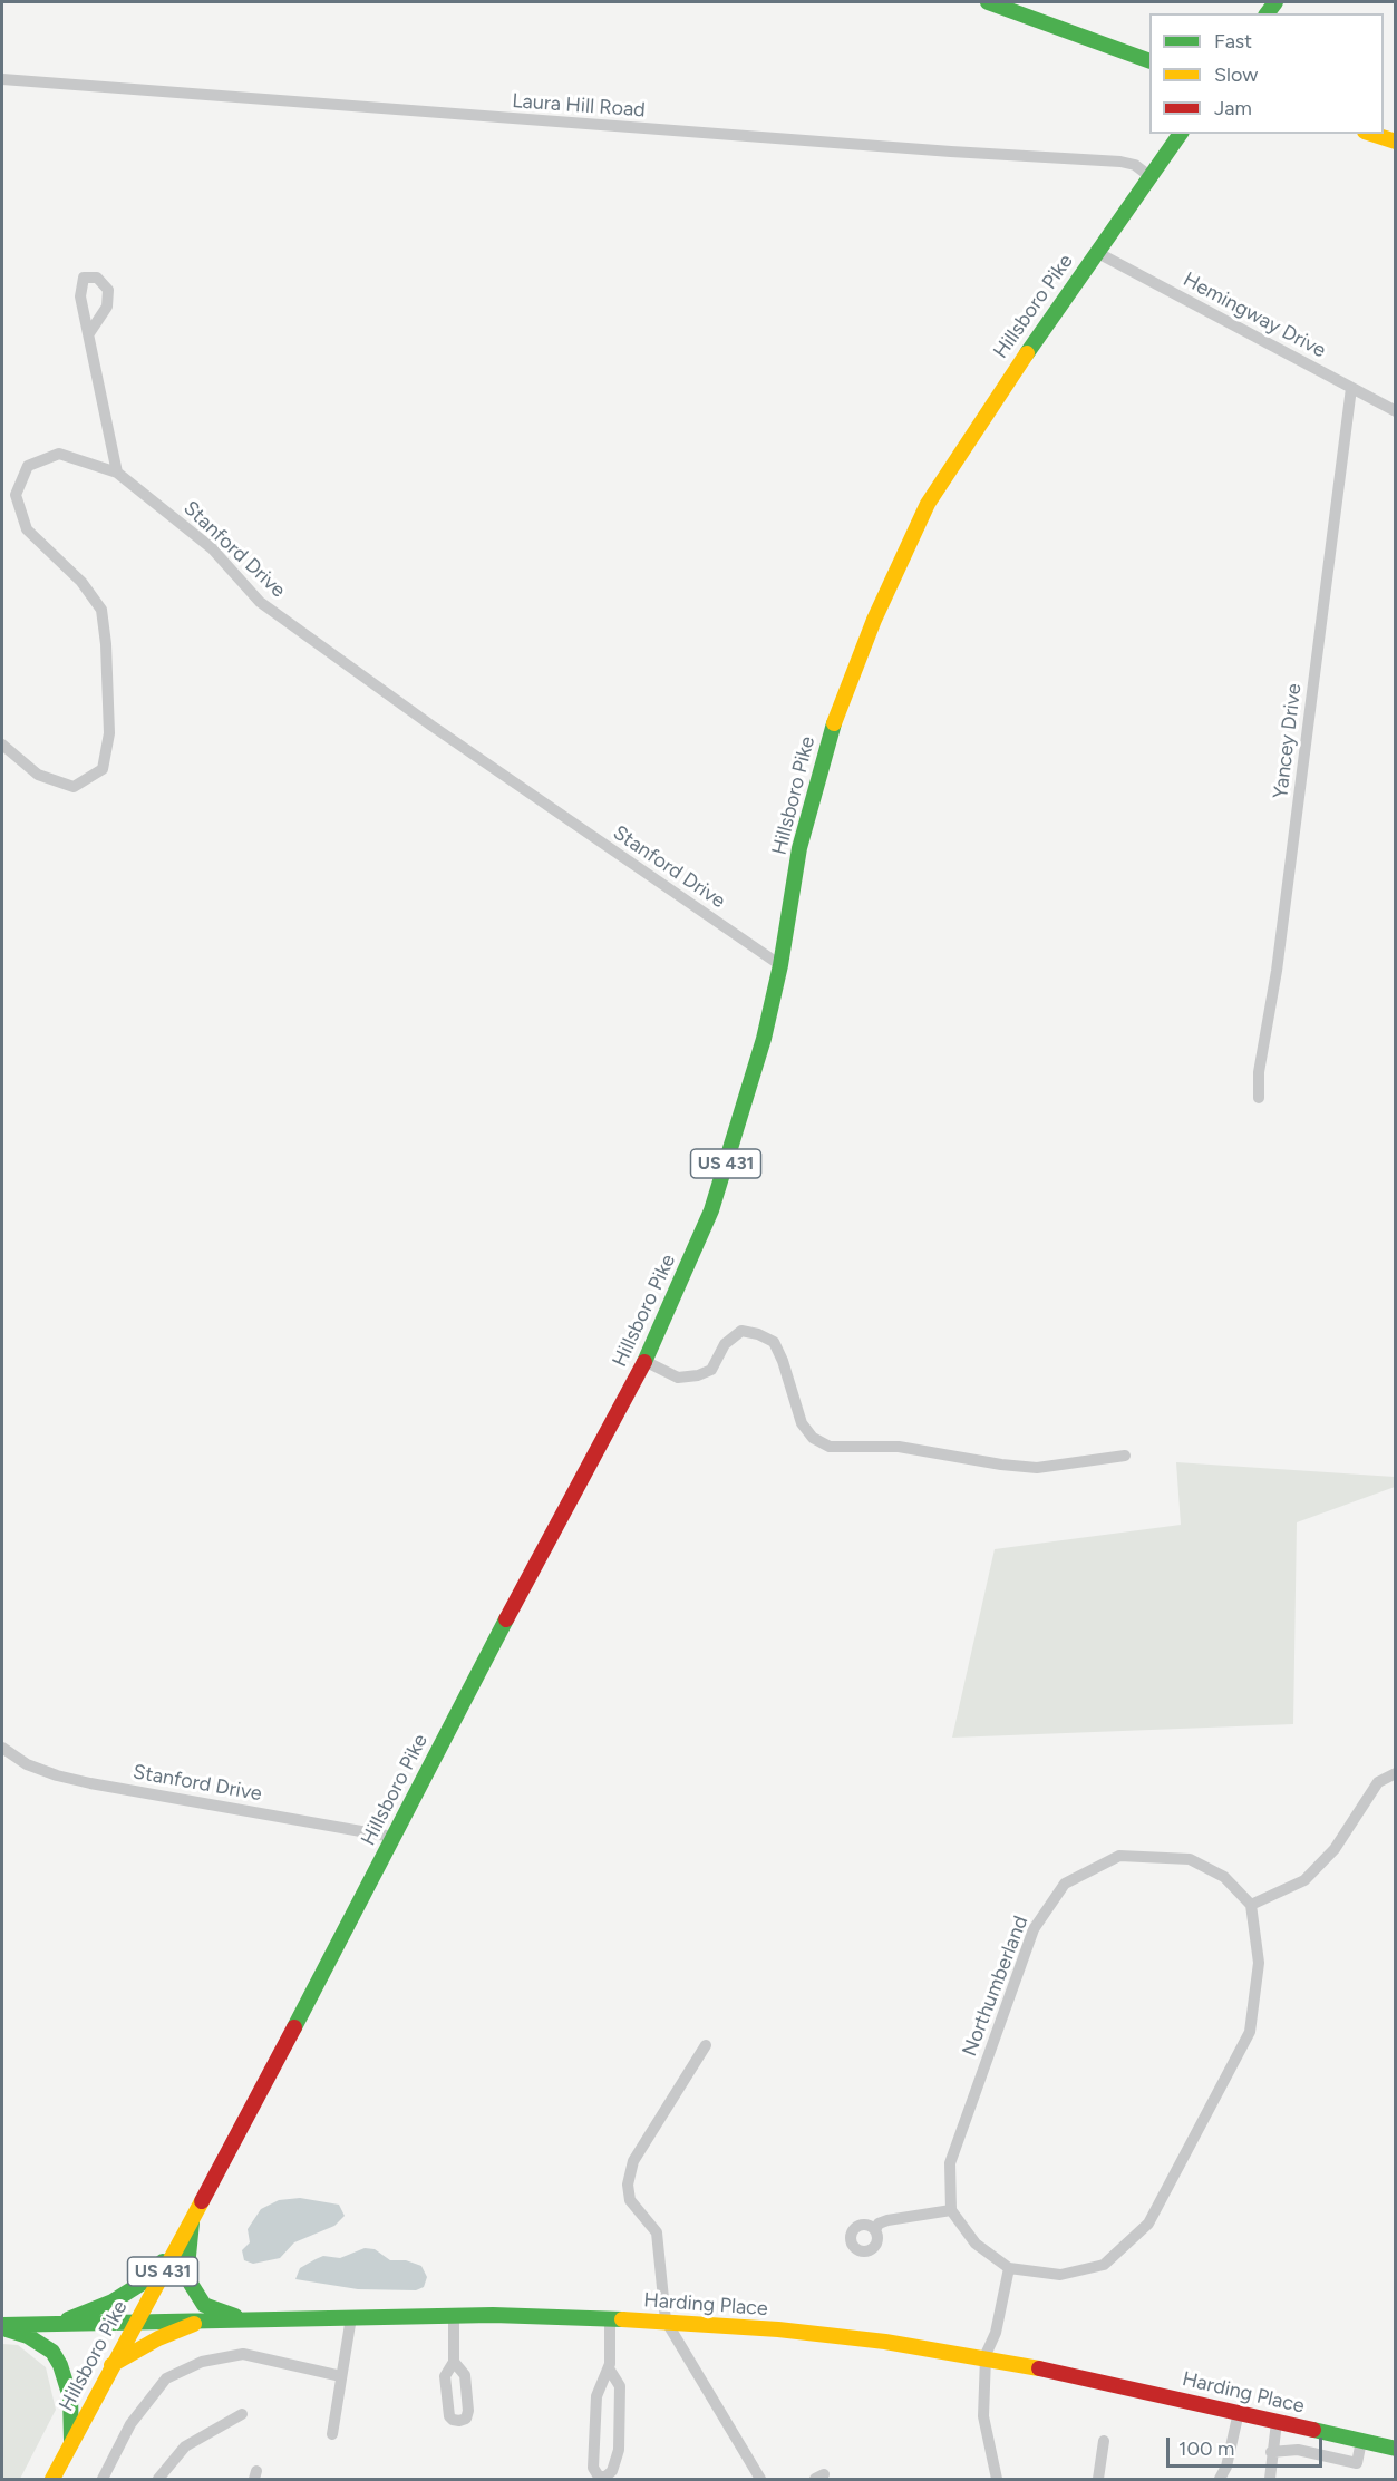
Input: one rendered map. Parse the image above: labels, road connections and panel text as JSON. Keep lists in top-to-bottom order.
{
  "streets": {
    "main road": ["Hillsboro Pike", "US 431", "Harding Place"],
    "street": [
      "Laura Hill Road",
      "Hemingway Drive",
      "Stanford Drive",
      "Yancey Drive",
      "Northumberland"
    ]
  },
  "crossings": [
    ["Laura Hill Road", "Hillsboro Pike"],
    ["Hillsboro Pike", "Hemingway Drive"],
    ["Hillsboro Pike", "Stanford Drive"],
    ["Hillsboro Pike", "Harding Place"],
    ["Hemingway Drive", "Yancey Drive"]
  ],
  "legend": ["Fast", "Slow", "Jam"],
  "scale_bar": "100 m"
}
